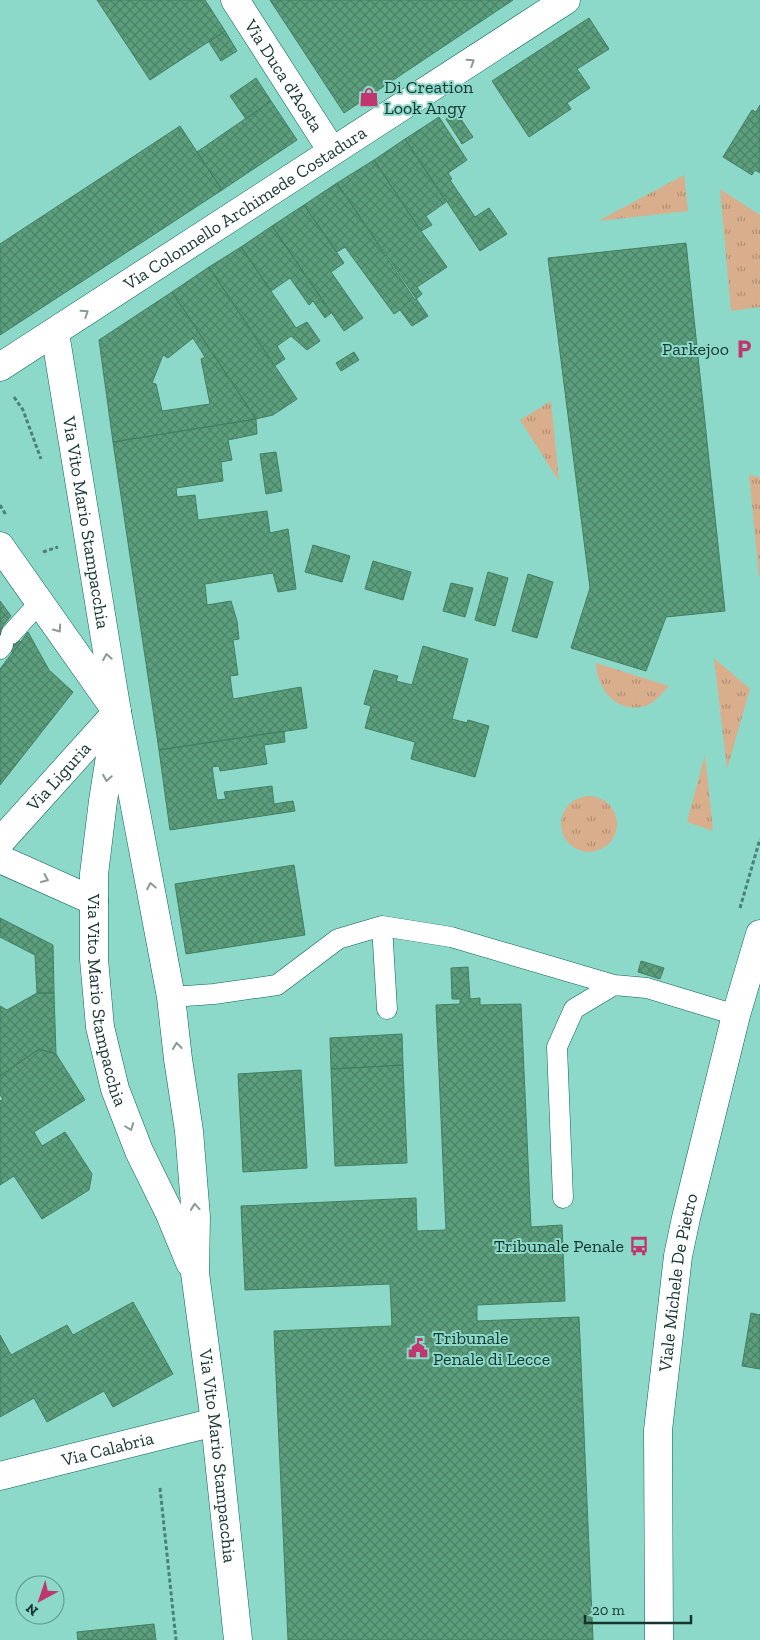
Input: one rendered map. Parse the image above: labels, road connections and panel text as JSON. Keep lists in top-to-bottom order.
{
  "streets": {
    "street": [
      "Via Duca d'Aosta",
      "Via Colonnello Archimede Costadura",
      "Via Vito Mario Stampacchia",
      "Via Liguria",
      "Viale Michele De Pietro",
      "Via Calabria"
    ]
  },
  "crossings": [
    ["Via Duca d'Aosta", "Via Colonnello Archimede Costadura"],
    ["Via Colonnello Archimede Costadura", "Via Vito Mario Stampacchia"],
    ["Via Vito Mario Stampacchia", "Via Liguria"],
    ["Via Vito Mario Stampacchia", "Via Calabria"]
  ],
  "one_way": ["Via Colonnello Archimede Costadura"],
  "places": {
    "shop": ["Di Creation Look Angy"],
    "parking": ["Parkejoo"],
    "bus stop": ["Tribunale Penale"],
    "public building": ["Tribunale Penale di Lecce"]
  },
  "scale_bar": "20 m",
  "north": "bottom left"
}
